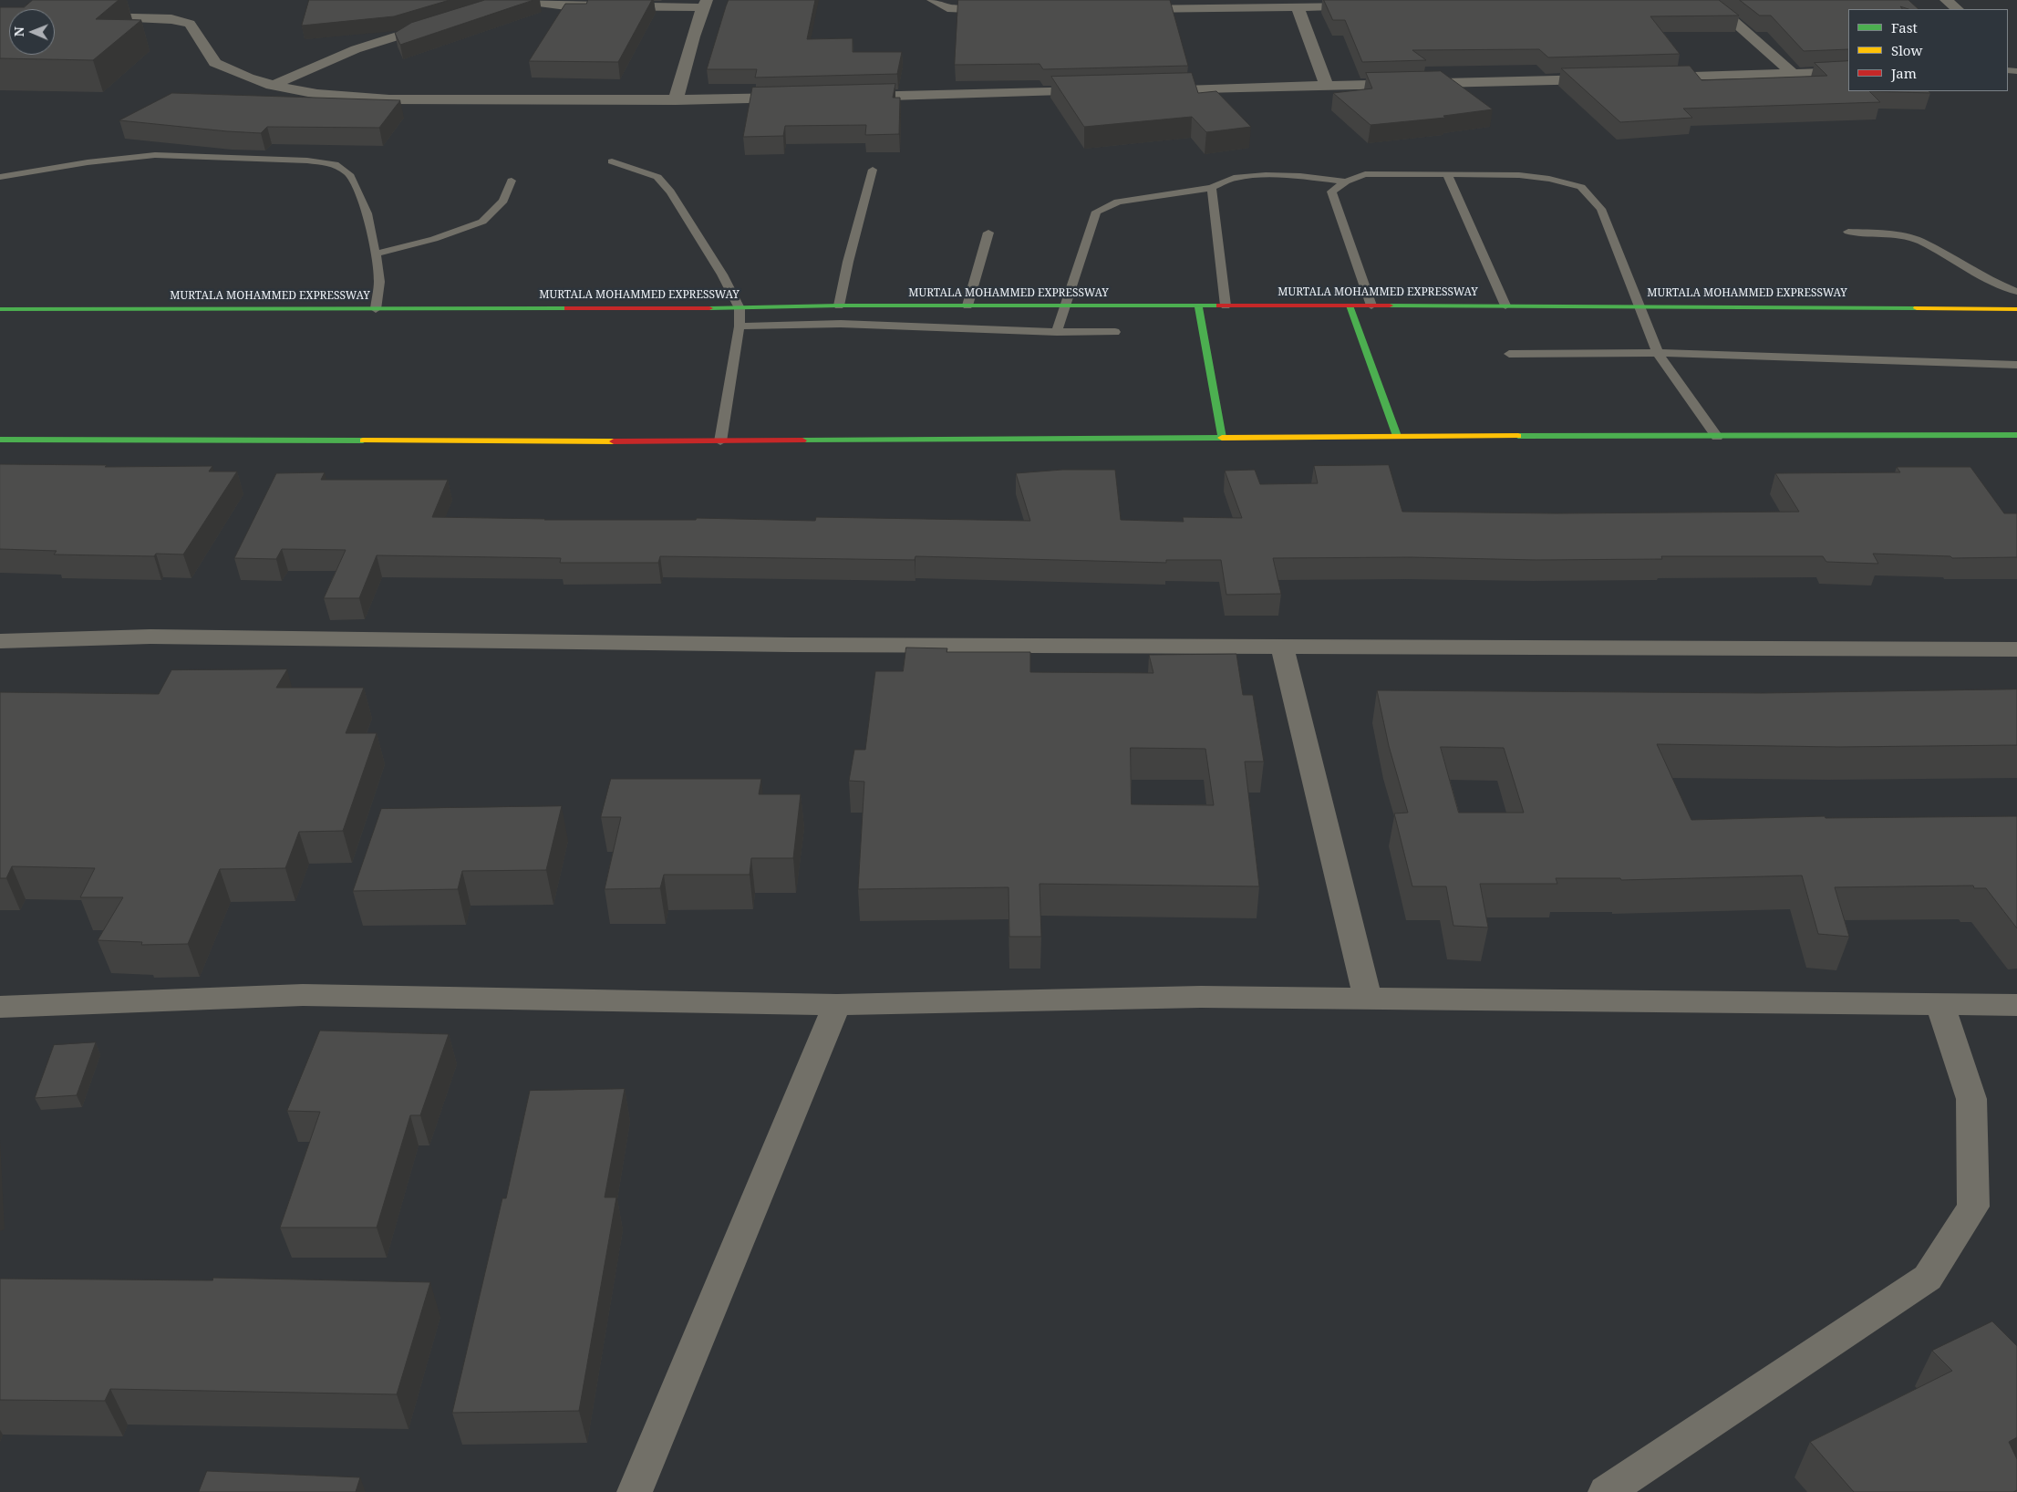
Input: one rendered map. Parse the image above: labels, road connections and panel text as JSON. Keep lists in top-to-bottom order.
{
  "streets": {
    "main road": ["MURTALA MOHAMMED EXPRESSWAY"]
  },
  "legend": ["Fast", "Slow", "Jam"],
  "north": "left"
}
